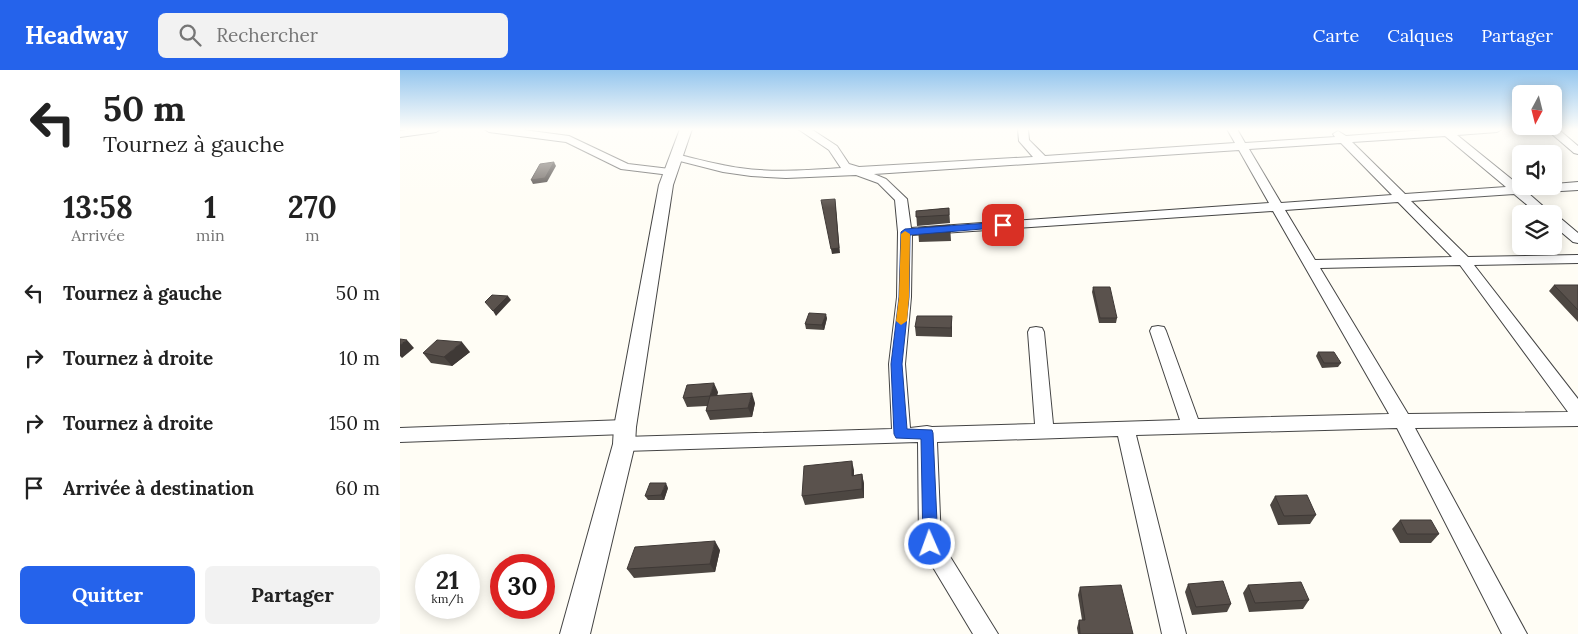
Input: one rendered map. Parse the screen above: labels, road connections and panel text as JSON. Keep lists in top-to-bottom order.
{
  "north": "bottom",
  "page": {
    "header": "Headway",
    "search": "Rechercher",
    "nav": ["Carte", "Calques", "Partager"],
    "turn": ["50 m", "Tournez à gauche"],
    "eta": [
      "13:58",
      "Arrivée",
      "1",
      "min",
      "270",
      "m"
    ],
    "list": [
      {
        "name": "Tournez à gauche",
        "value": "50 m"
      },
      {
        "name": "Tournez à droite",
        "value": "10 m"
      },
      {
        "name": "Tournez à droite",
        "value": "150 m"
      },
      {
        "name": "Arrivée à destination",
        "value": "60 m"
      }
    ],
    "speed": "21 km/h",
    "limit": "30",
    "buttons": ["Quitter", "Partager"]
  }
}
